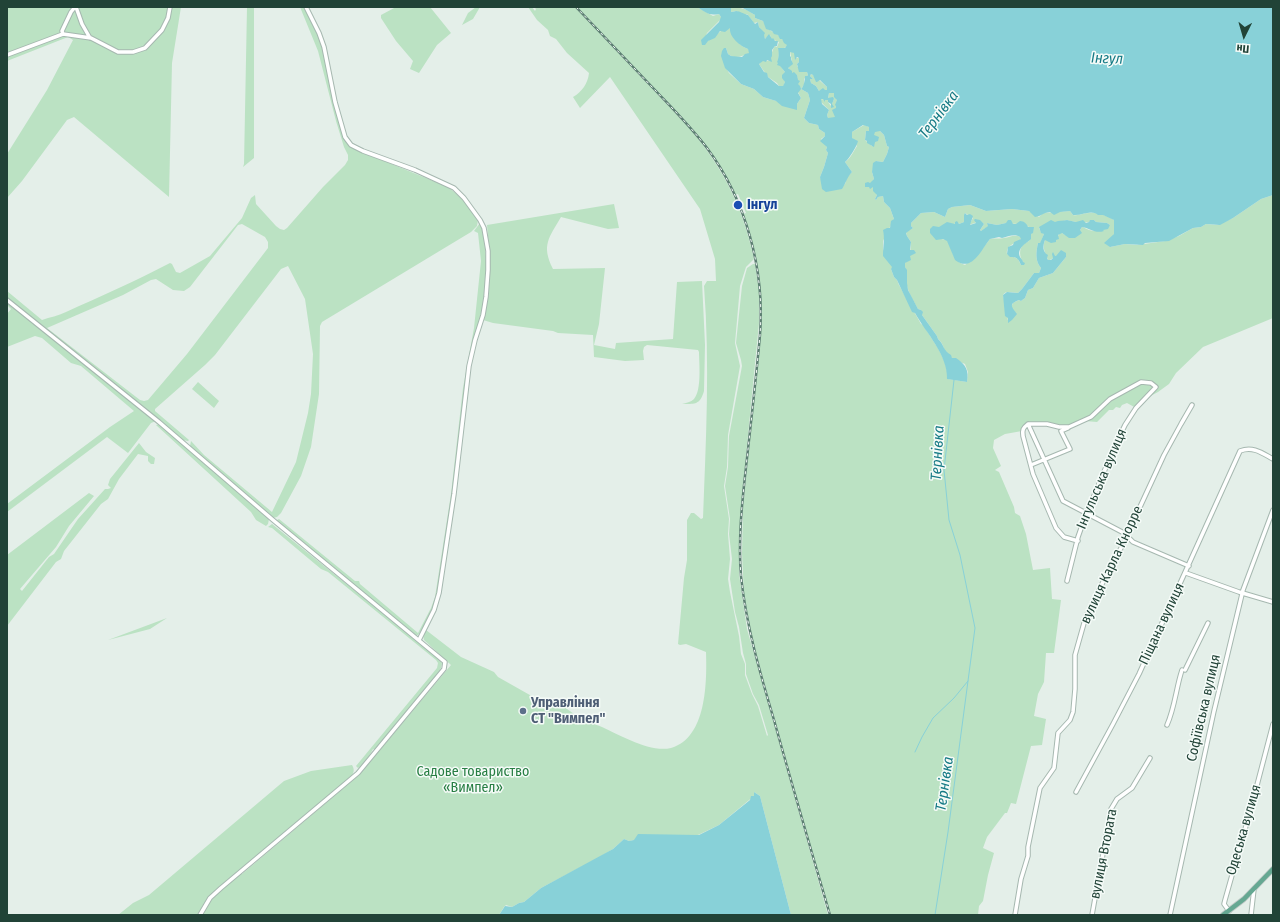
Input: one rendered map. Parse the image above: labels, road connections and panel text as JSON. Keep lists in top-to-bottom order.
{
  "streets": {
    "street": [
      "Інгульська вулиця",
      "вулиця Карла Кнорре",
      "Піщана вулиця",
      "Софіївська вулиця",
      "Одеська вулиця",
      "вулиця Втората"
    ]
  },
  "water": ["Інгул", "Тернівка"],
  "parks": ["Садове товариство «Вимпел»"],
  "places": ["Інгул", "Управління СТ \"Вимпел\""],
  "north": "bottom"
}
